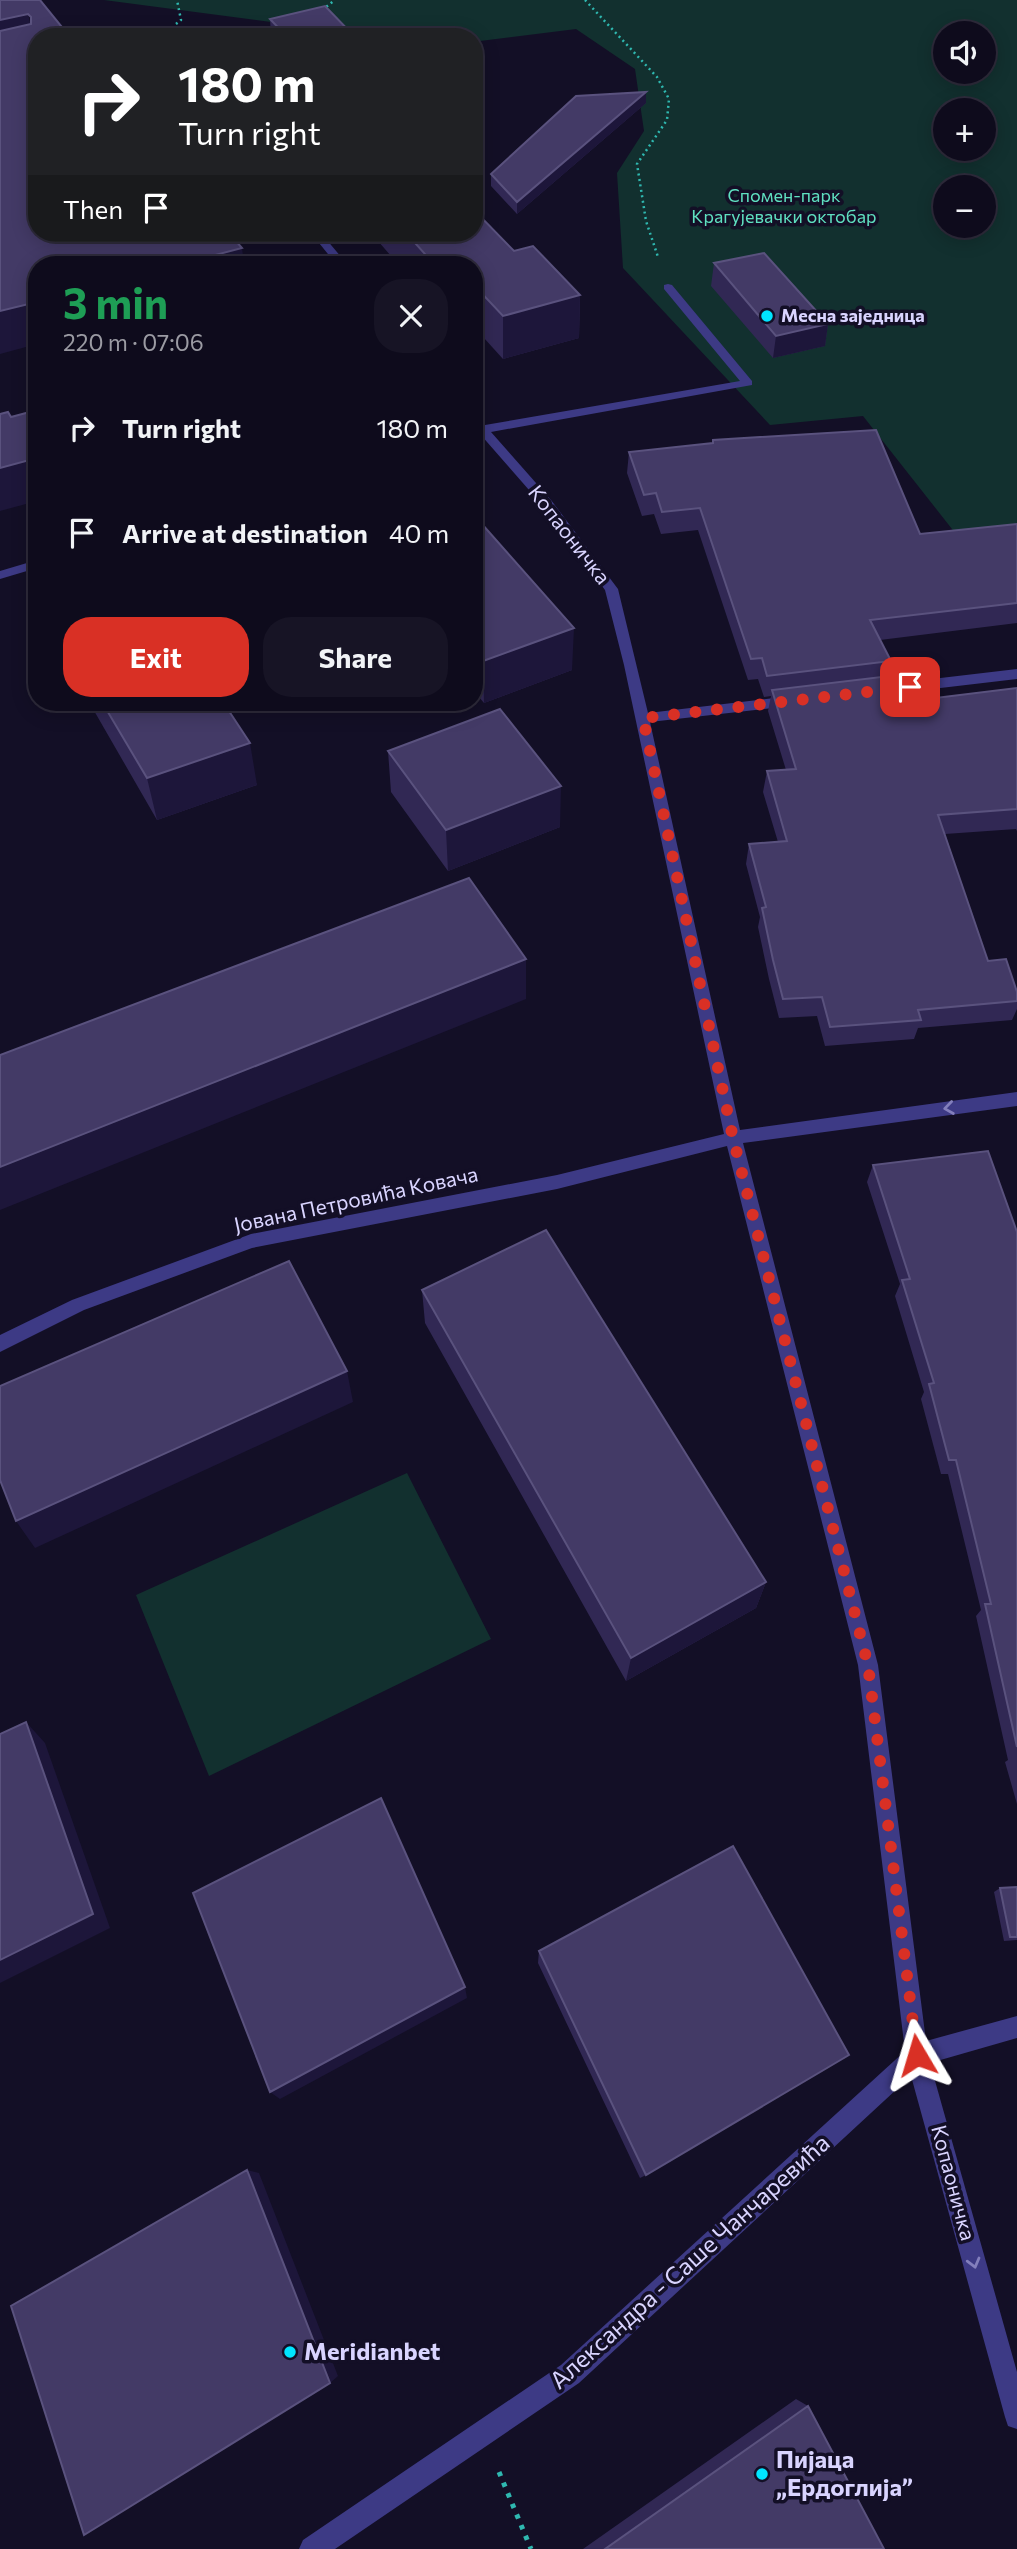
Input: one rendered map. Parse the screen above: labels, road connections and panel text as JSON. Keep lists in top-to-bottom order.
{
  "streets": {
    "street": ["Копаоничка", "Јована Петровића Ковача", "Александра - Саше Чанчаревића"]
  },
  "crossings": [
    ["Копаоничка", "Јована Петровића Ковача"],
    ["Копаоничка", "Александра - Саше Чанчаревића"]
  ],
  "parks": ["Спомен-парк Крагујевачки октобар"],
  "places": ["Месна заједница", "Meridianbet", "Пијаца „Ердоглија”"],
  "page": {
    "map_buttons": ["+", "−"],
    "turn": ["180 m", "Turn right"],
    "then": "Then",
    "heading": ["3 min", "220 m · 07:06"],
    "list": [
      {
        "name": "Turn right",
        "value": "180 m"
      },
      {
        "name": "Arrive at destination",
        "value": "40 m"
      }
    ],
    "buttons": ["Exit", "Share"]
  }
}
